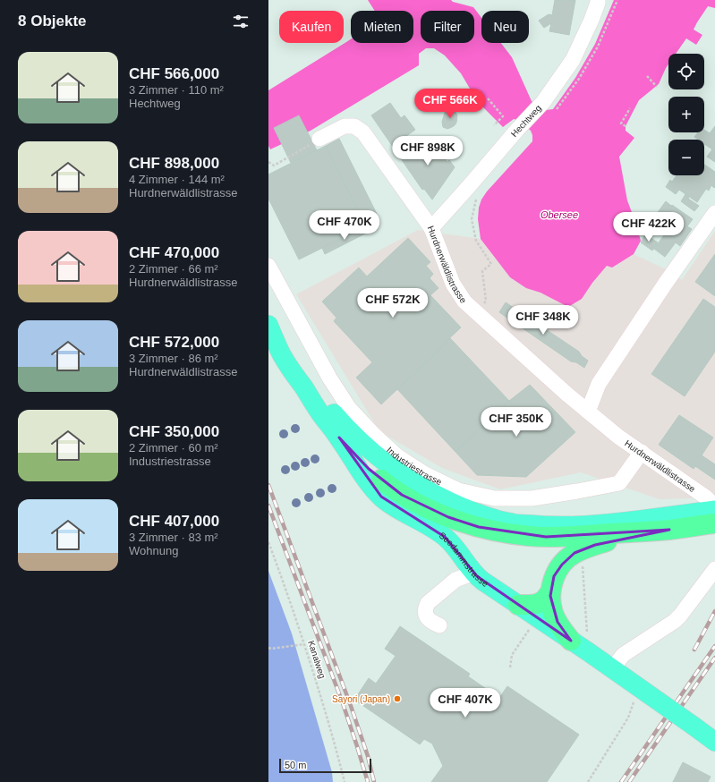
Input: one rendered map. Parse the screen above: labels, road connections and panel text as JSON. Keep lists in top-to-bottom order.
{
  "streets": {
    "main road": ["Seedammstrasse"],
    "street": ["Hechtweg", "Hurdnerwäldlistrasse", "Industriestrasse"],
    "path": ["Kanalweg"]
  },
  "crossings": [
    ["Hechtweg", "Hurdnerwäldlistrasse"],
    ["Hurdnerwäldlistrasse", "Industriestrasse"]
  ],
  "water": ["Obersee"],
  "places": ["Sayori (Japan)"],
  "scale_bar": "50 m",
  "page": {
    "heading": "8 Objekte",
    "chip": [
      "Kaufen",
      "Mieten",
      "Filter",
      "Neu"
    ],
    "list": [
      {
        "name": "CHF 566,000",
        "note": "3 Zimmer · 110 m² · Hechtweg"
      },
      {
        "name": "CHF 898,000",
        "note": "4 Zimmer · 144 m² · Hurdnerwäldlistrasse"
      },
      {
        "name": "CHF 470,000",
        "note": "2 Zimmer · 66 m² · Hurdnerwäldlistrasse"
      },
      {
        "name": "CHF 572,000",
        "note": "3 Zimmer · 86 m² · Hurdnerwäldlistrasse"
      },
      {
        "name": "CHF 350,000",
        "note": "2 Zimmer · 60 m² · Industriestrasse"
      },
      {
        "name": "CHF 407,000",
        "note": "3 Zimmer · 83 m² · Wohnung"
      }
    ],
    "map_buttons": ["+", "−"],
    "price": [
      "CHF 566K",
      "CHF 898K",
      "CHF 470K",
      "CHF 422K",
      "CHF 572K",
      "CHF 348K",
      "CHF 350K",
      "CHF 407K"
    ],
    "scale": "50 m"
  }
}
